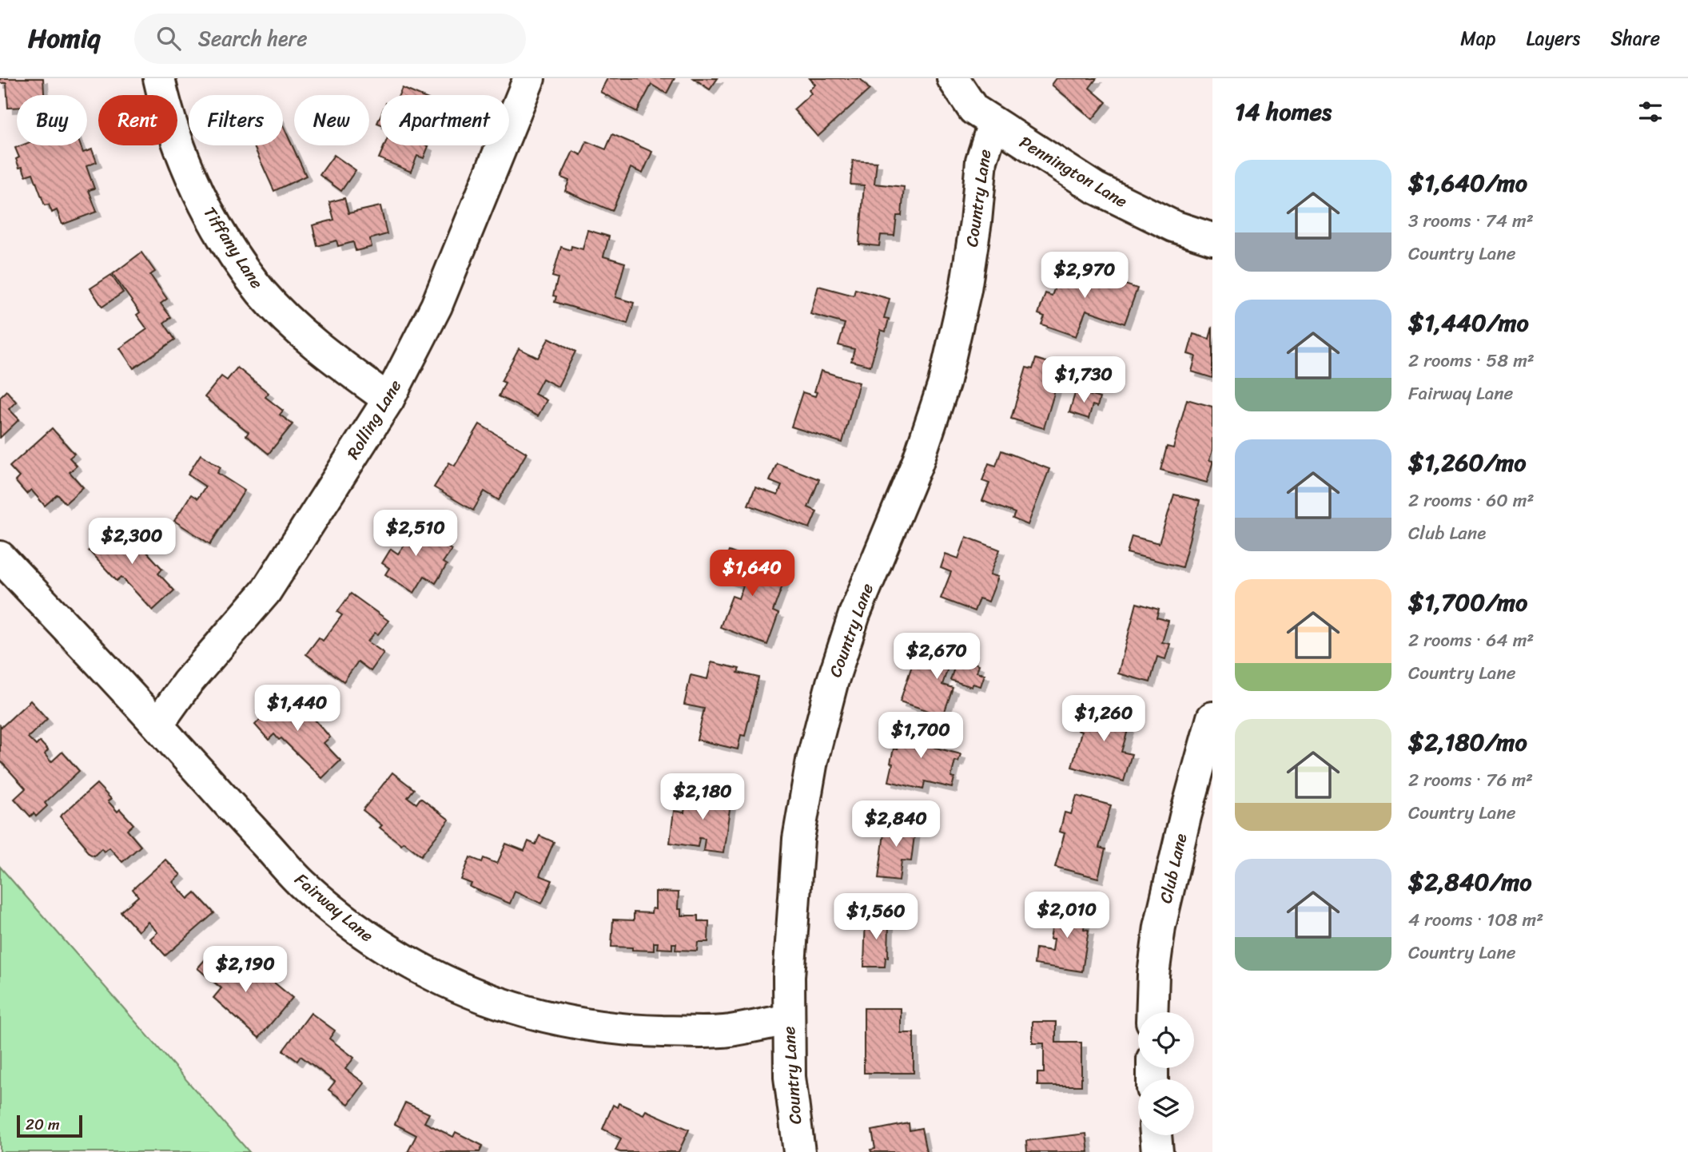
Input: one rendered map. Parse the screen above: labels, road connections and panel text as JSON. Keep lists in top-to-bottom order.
{
  "streets": {
    "street": [
      "Pennington Lane",
      "Country Lane",
      "Tiffany Lane",
      "Rolling Lane",
      "Club Lane",
      "Fairway Lane"
    ]
  },
  "crossings": [
    ["Pennington Lane", "Country Lane"],
    ["Country Lane", "Fairway Lane"],
    ["Tiffany Lane", "Rolling Lane"],
    ["Rolling Lane", "Fairway Lane"]
  ],
  "scale_bar": "20 m",
  "page": {
    "header": "Homiq",
    "search": "Search here",
    "nav": ["Map", "Layers", "Share"],
    "heading": "14 homes",
    "chip": [
      "Buy",
      "Rent",
      "Filters",
      "New",
      "Apartment"
    ],
    "list": [
      {
        "name": "$1,640/mo",
        "note": "3 rooms · 74 m² · Country Lane"
      },
      {
        "name": "$1,440/mo",
        "note": "2 rooms · 58 m² · Fairway Lane"
      },
      {
        "name": "$1,260/mo",
        "note": "2 rooms · 60 m² · Club Lane"
      },
      {
        "name": "$1,700/mo",
        "note": "2 rooms · 64 m² · Country Lane"
      },
      {
        "name": "$2,180/mo",
        "note": "2 rooms · 76 m² · Country Lane"
      },
      {
        "name": "$2,840/mo",
        "note": "4 rooms · 108 m² · Country Lane"
      }
    ],
    "price": [
      "$2,970",
      "$1,730",
      "$2,510",
      "$2,300",
      "$1,640",
      "$2,670",
      "$1,440",
      "$1,260",
      "$1,700",
      "$2,180",
      "$2,840",
      "$2,010",
      "$1,560",
      "$2,190"
    ],
    "scale": "20 m"
  }
}
